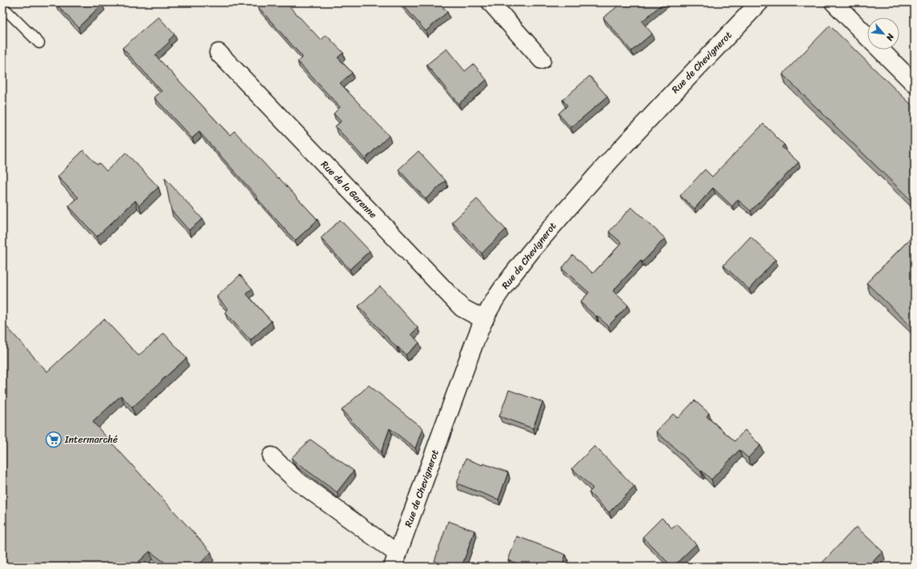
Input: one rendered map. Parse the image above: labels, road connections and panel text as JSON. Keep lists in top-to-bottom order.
{
  "streets": {
    "street": ["Rue de Chevignerot", "Rue de la Garenne"]
  },
  "crossings": [
    ["Rue de Chevignerot", "Rue de la Garenne"]
  ],
  "places": {
    "supermarket": ["Intermarché"]
  },
  "north": "bottom right"
}
